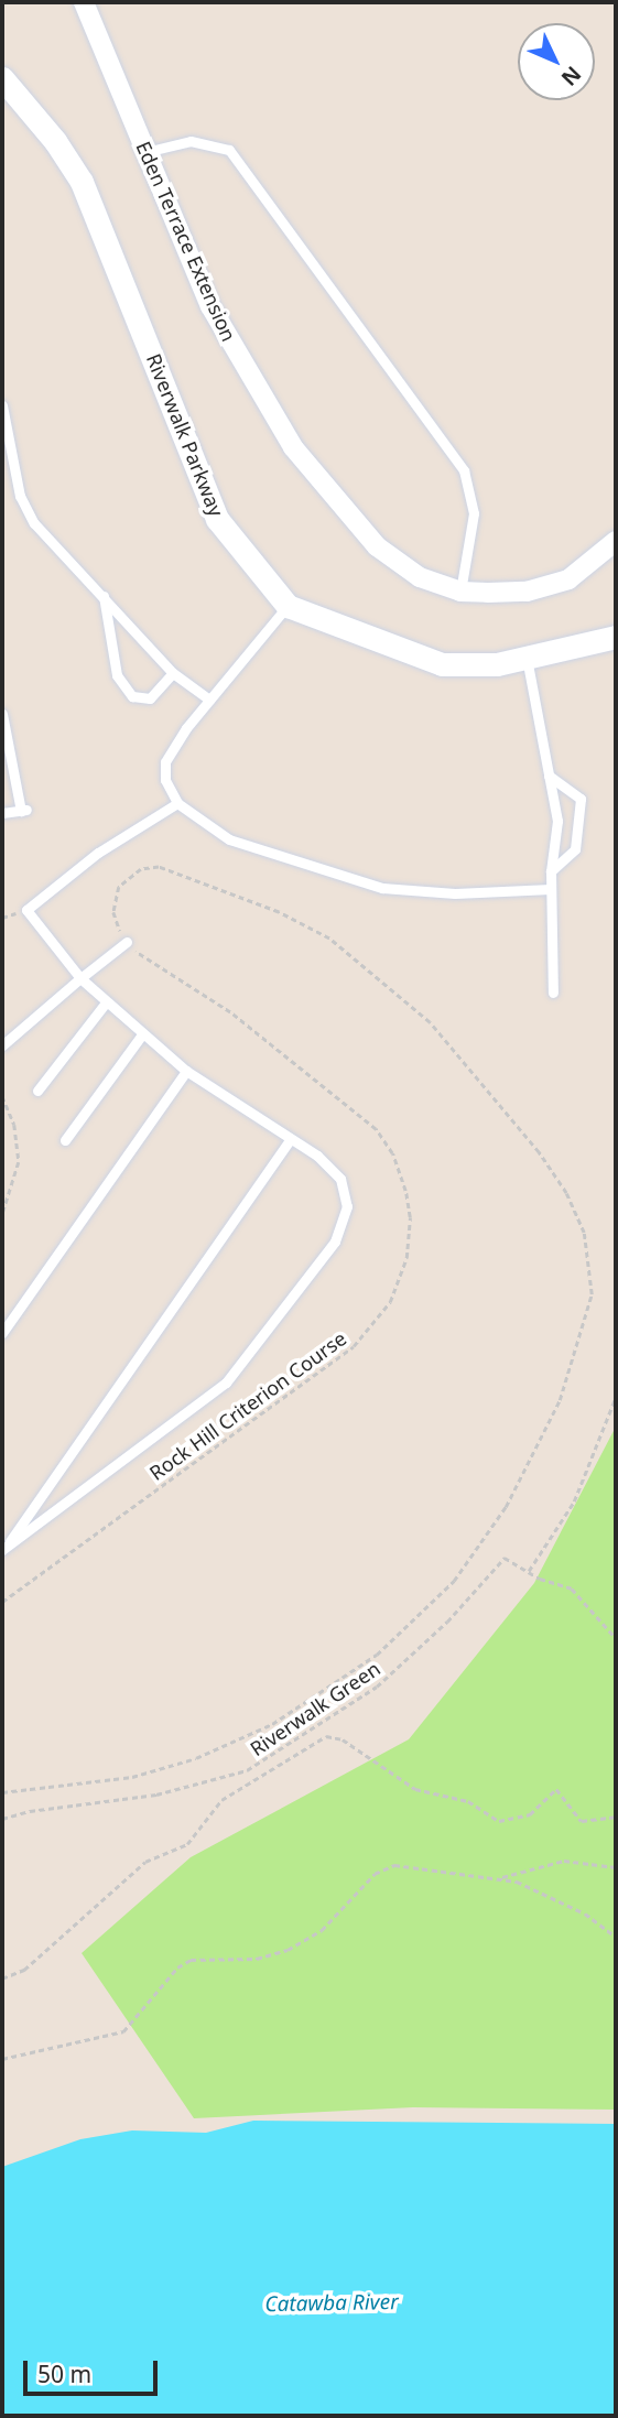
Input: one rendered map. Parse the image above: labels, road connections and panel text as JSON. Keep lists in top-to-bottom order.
{
  "streets": {
    "street": ["Eden Terrace Extension", "Riverwalk Parkway"],
    "path": ["Rock Hill Criterion Course", "Riverwalk Green"]
  },
  "water": ["Catawba River"],
  "scale_bar": "50 m",
  "north": "bottom right"
}
